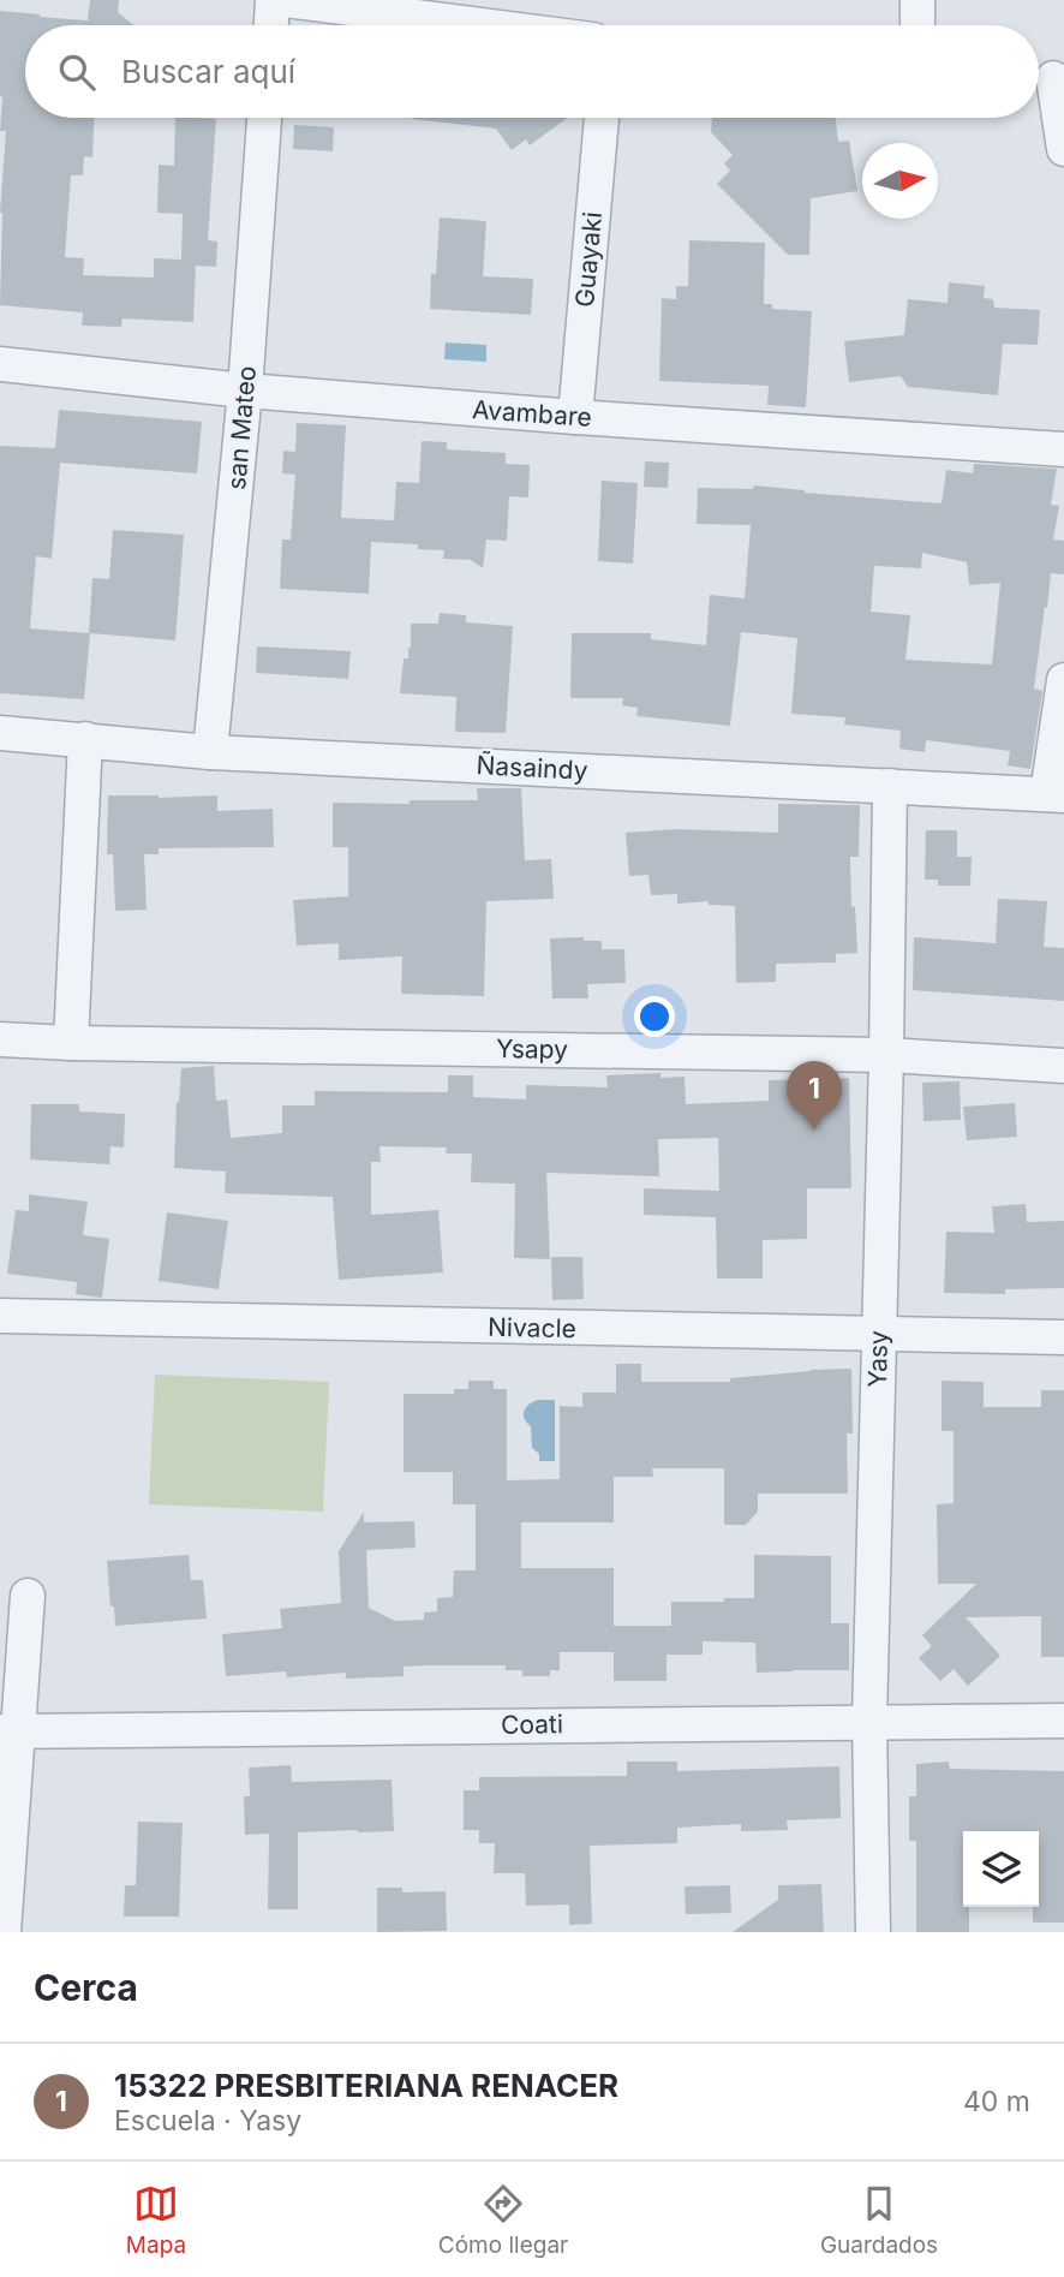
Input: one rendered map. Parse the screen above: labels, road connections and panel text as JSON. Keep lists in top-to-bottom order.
{
  "streets": {
    "street": [
      "Guayaki",
      "Avambare",
      "san Mateo",
      "Ñasaindy",
      "Ysapy",
      "Nivacle",
      "Yasy",
      "Coati"
    ]
  },
  "crossings": [
    ["Guayaki", "Avambare"],
    ["Avambare", "san Mateo"],
    ["san Mateo", "Ñasaindy"],
    ["Ñasaindy", "Yasy"],
    ["Ysapy", "Yasy"],
    ["Nivacle", "Yasy"],
    ["Yasy", "Coati"]
  ],
  "north": "right",
  "page": {
    "search": "Buscar aquí",
    "pins": "1",
    "heading": "Cerca",
    "list": [
      {
        "mark": "1",
        "name": "15322 PRESBITERIANA RENACER",
        "note": "Escuela · Yasy",
        "value": "40 m"
      }
    ],
    "nav": ["Mapa", "Cómo llegar", "Guardados"]
  }
}
